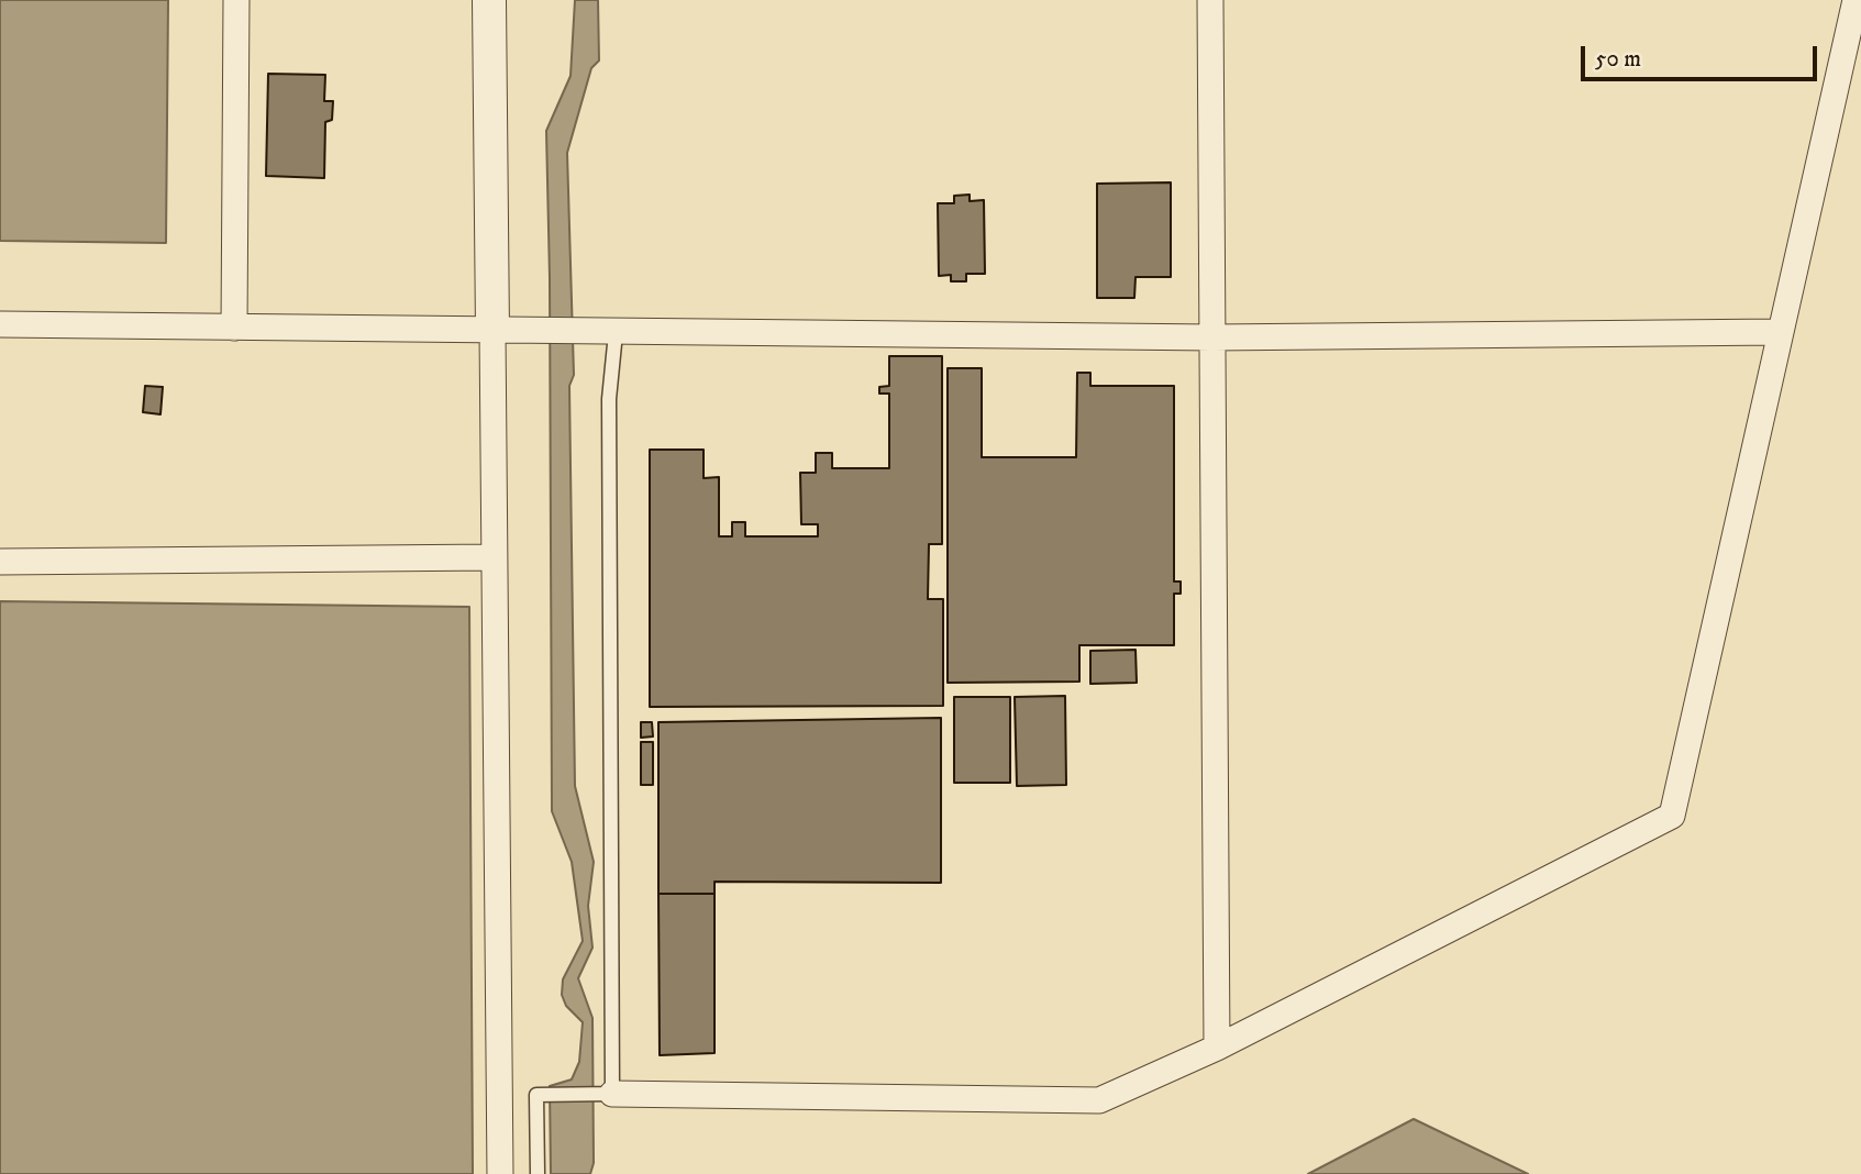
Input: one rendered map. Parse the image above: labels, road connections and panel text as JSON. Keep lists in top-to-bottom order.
{
  "scale_bar": "50 m"
}
